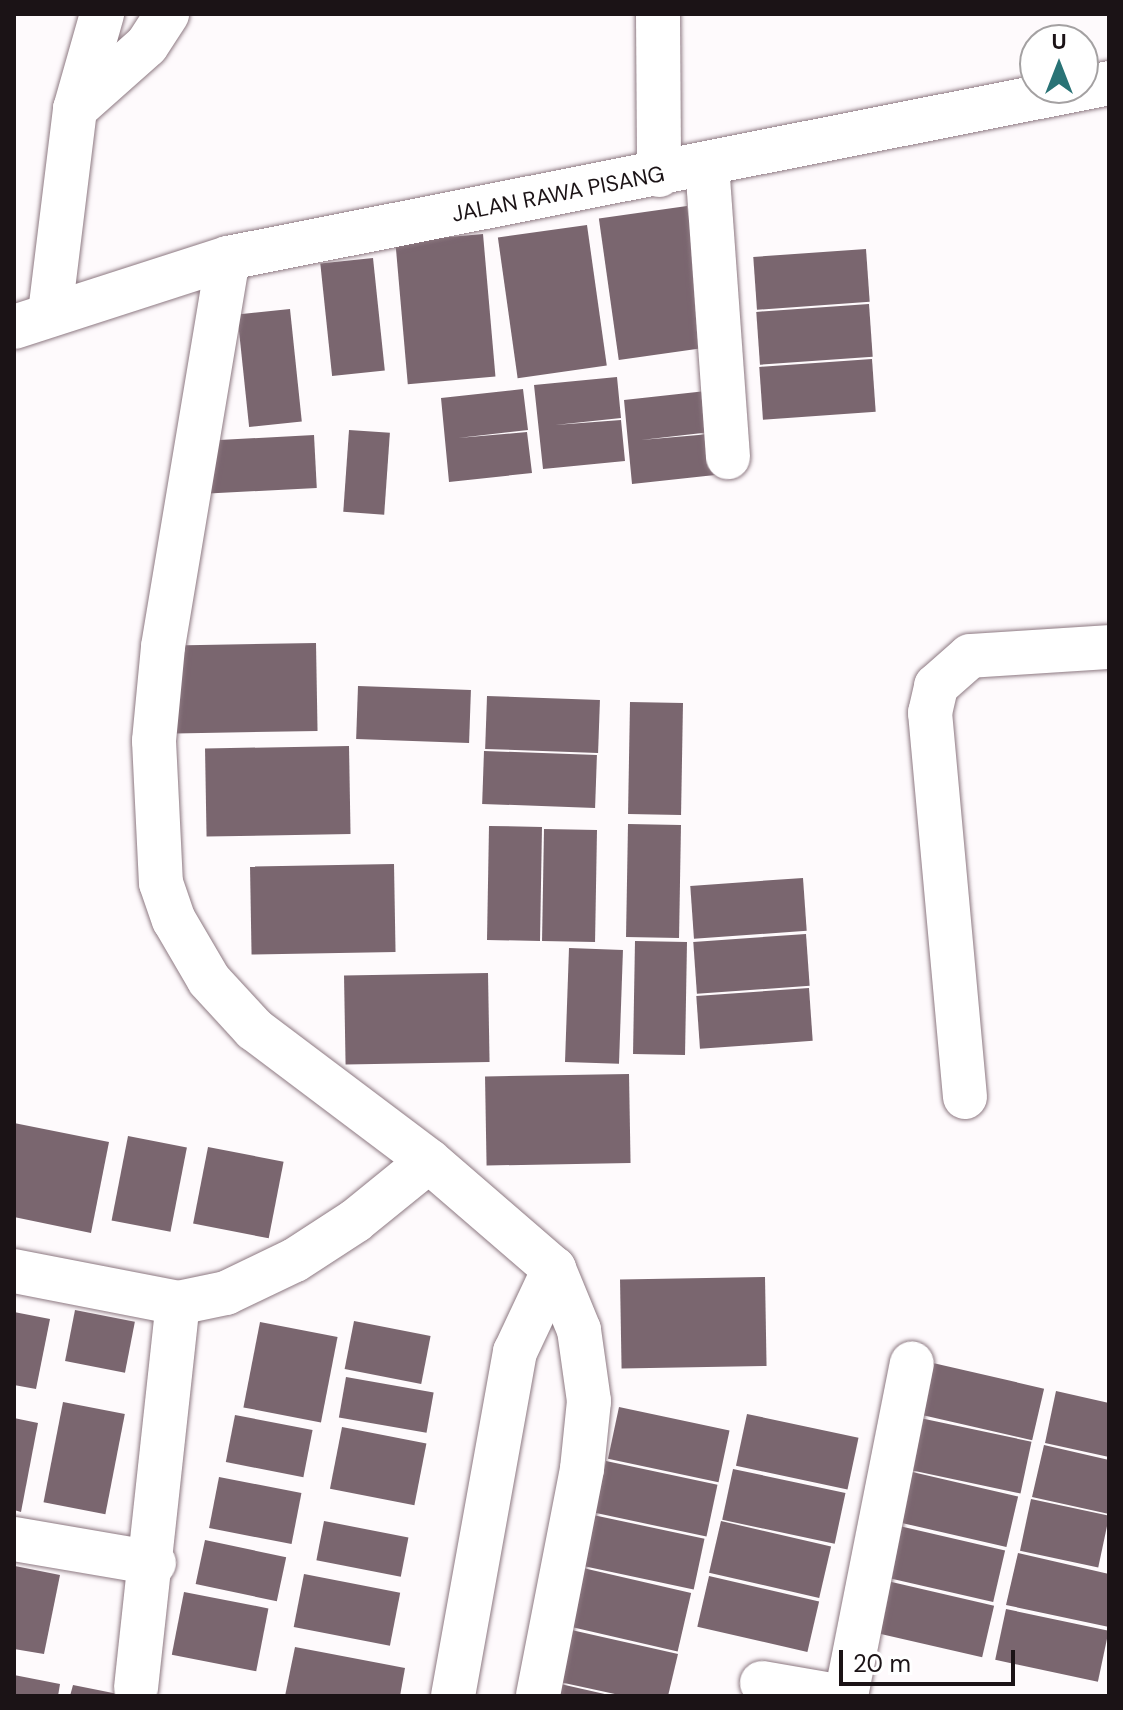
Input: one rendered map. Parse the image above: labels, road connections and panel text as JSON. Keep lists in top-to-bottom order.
{
  "streets": {
    "street": ["JALAN RAWA PISANG"]
  },
  "scale_bar": "20 m",
  "north": "top"
}
